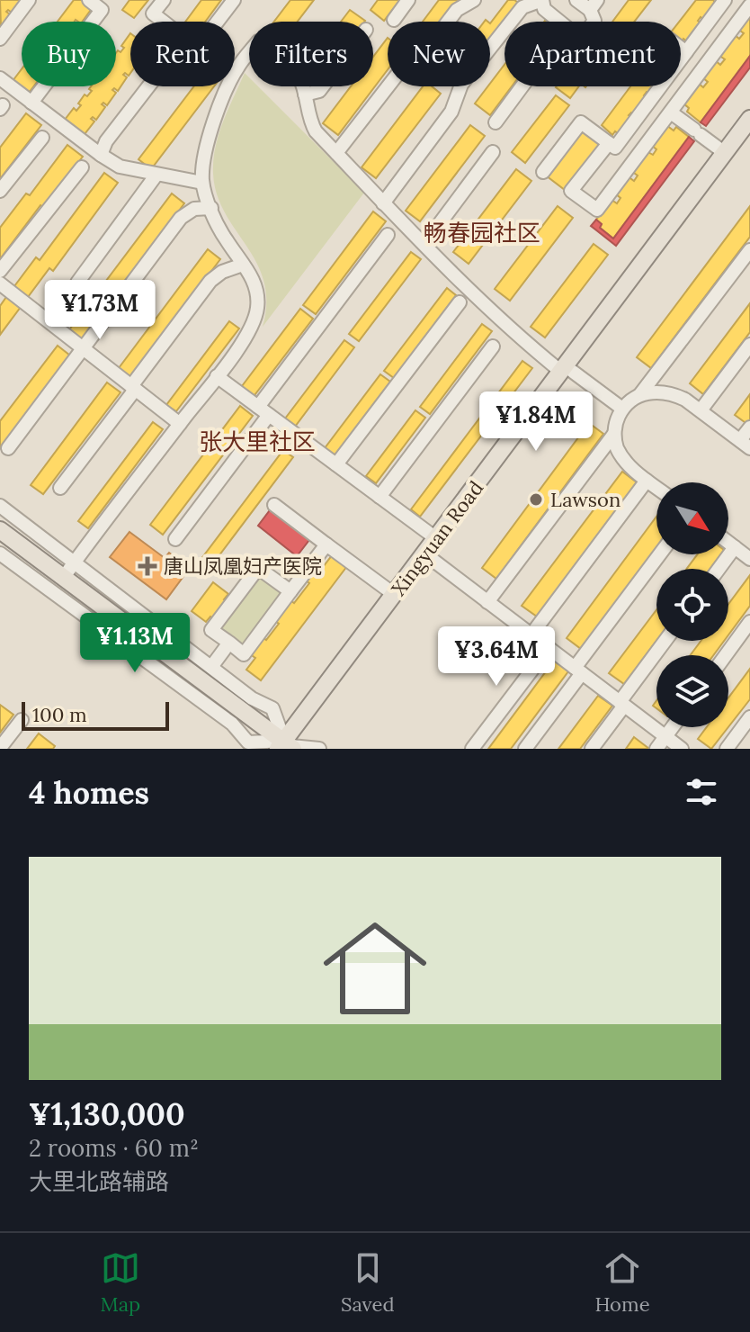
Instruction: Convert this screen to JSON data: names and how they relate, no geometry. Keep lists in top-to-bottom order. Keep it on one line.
{"streets":{"main road":["Xingyuan Road"]},"districts":["畅春园社区","张大里社区"],"places":{"other":["Lawson"],"health":["唐山凤凰妇产医院"]},"scale_bar":"100 m","north":"bottom right","page":{"chip":["Buy","Rent","Filters","New","Apartment"],"price":["¥1.73M","¥1.84M","¥1.13M","¥3.64M"],"scale":"100 m","heading":"4 homes","list":[{"name":"¥1,130,000","note":"2 rooms · 60 m² · 大里北路辅路"}],"tabs":["Map","Saved","Home"]}}
